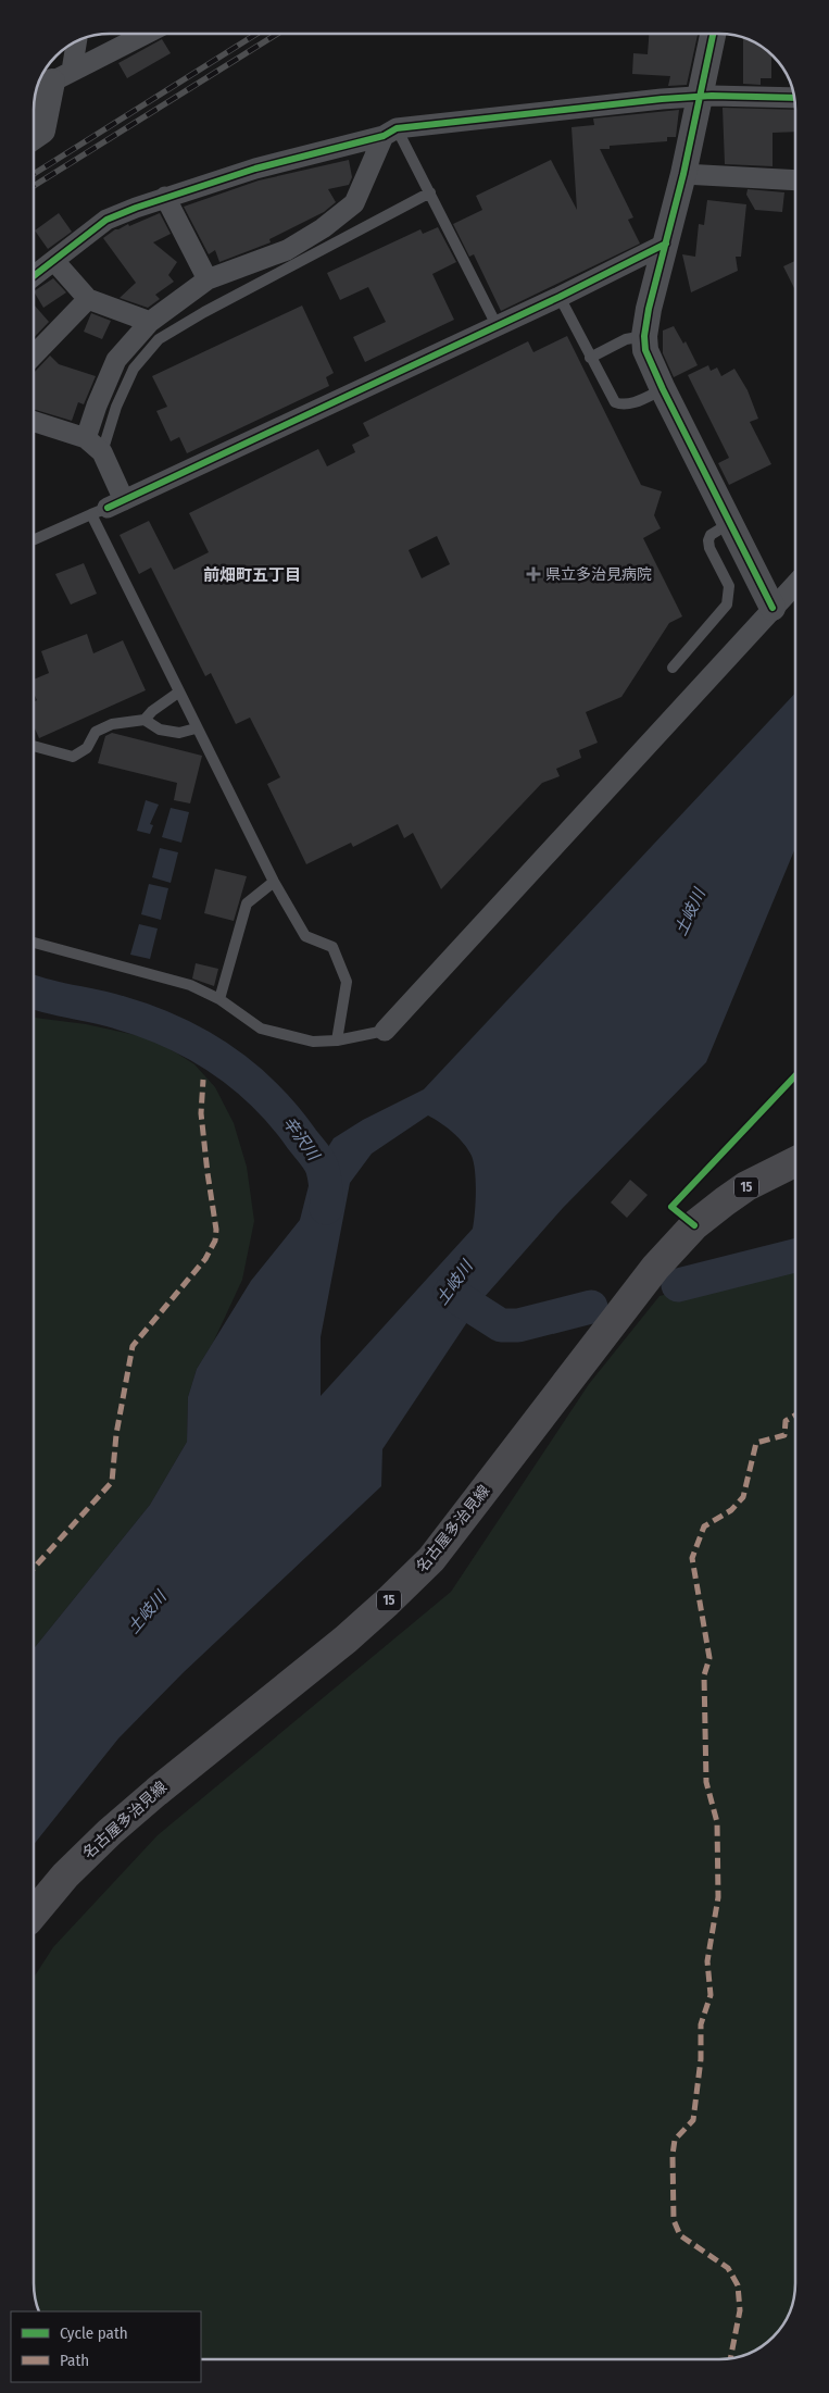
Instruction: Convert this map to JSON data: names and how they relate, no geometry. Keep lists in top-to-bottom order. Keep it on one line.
{"streets":{"main road":["15","名古屋多治見線"]},"districts":["前畑町五丁目"],"water":["土岐川","辛沢川"],"places":{"health":["県立多治見病院"]},"legend":["Cycle path","Path"]}
